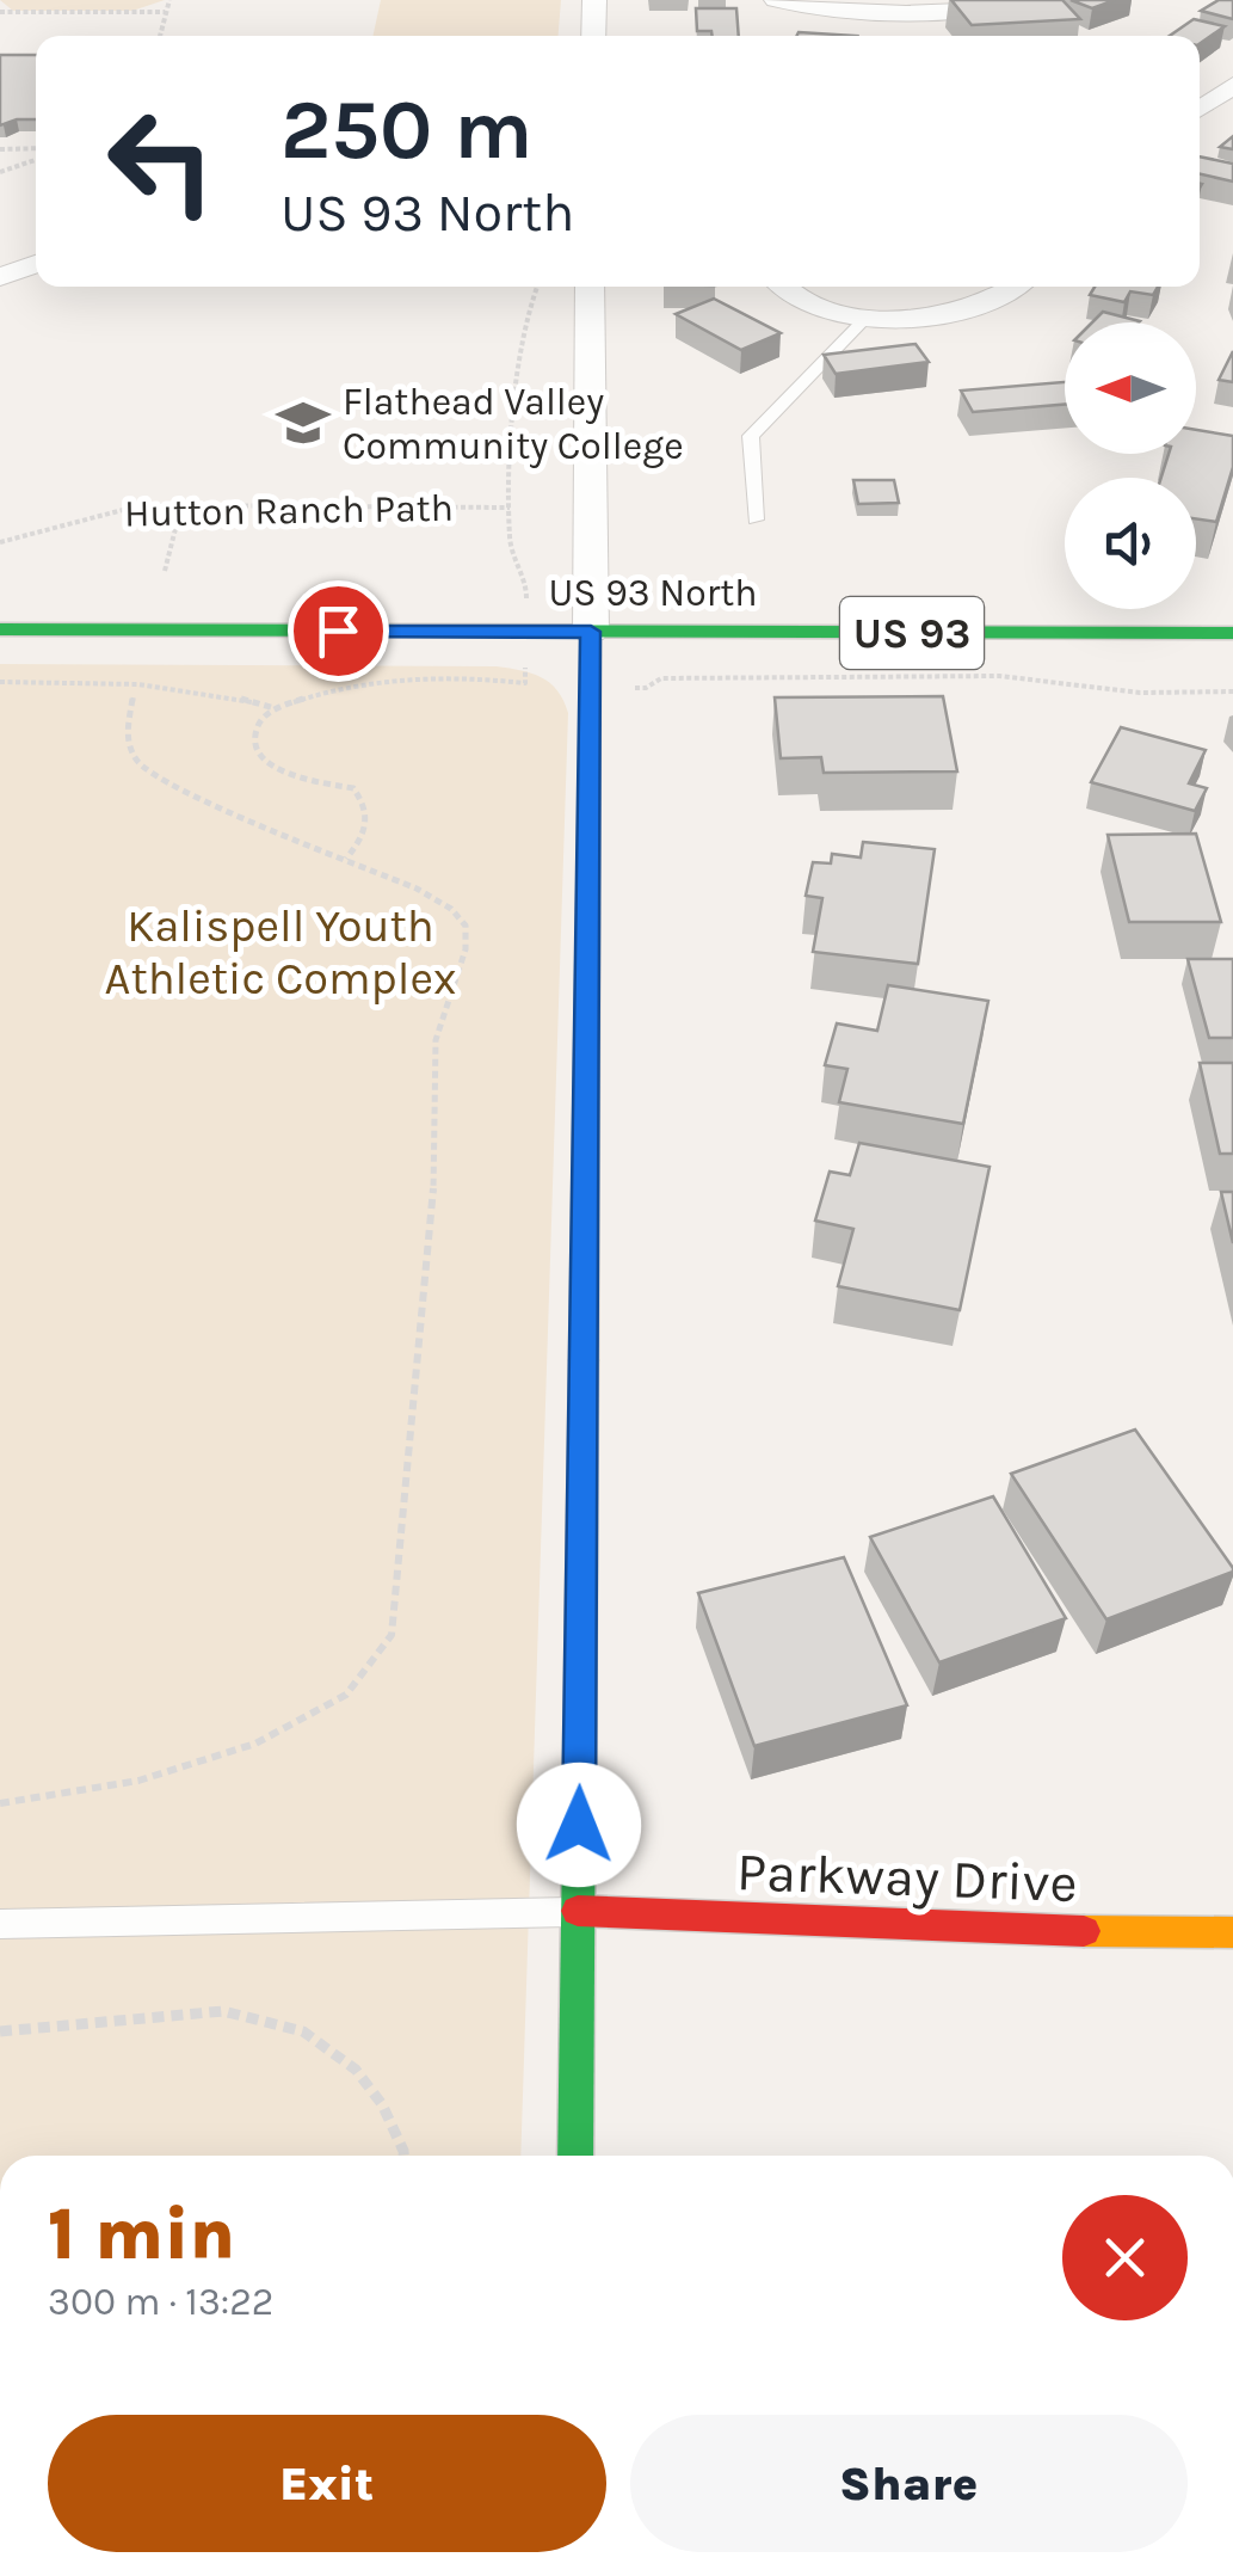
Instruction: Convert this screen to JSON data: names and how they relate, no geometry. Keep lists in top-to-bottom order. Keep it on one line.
{"streets":{"street":["US 93 North","US 93","Parkway Drive"],"path":["Hutton Ranch Path"]},"parks":["Kalispell Youth Athletic Complex"],"places":{"school or university":["Flathead Valley Community College"]},"north":"left","page":{"turn":["250 m","US 93 North"],"heading":["1 min","300 m · 13:22"],"buttons":["Exit","Share"]}}
